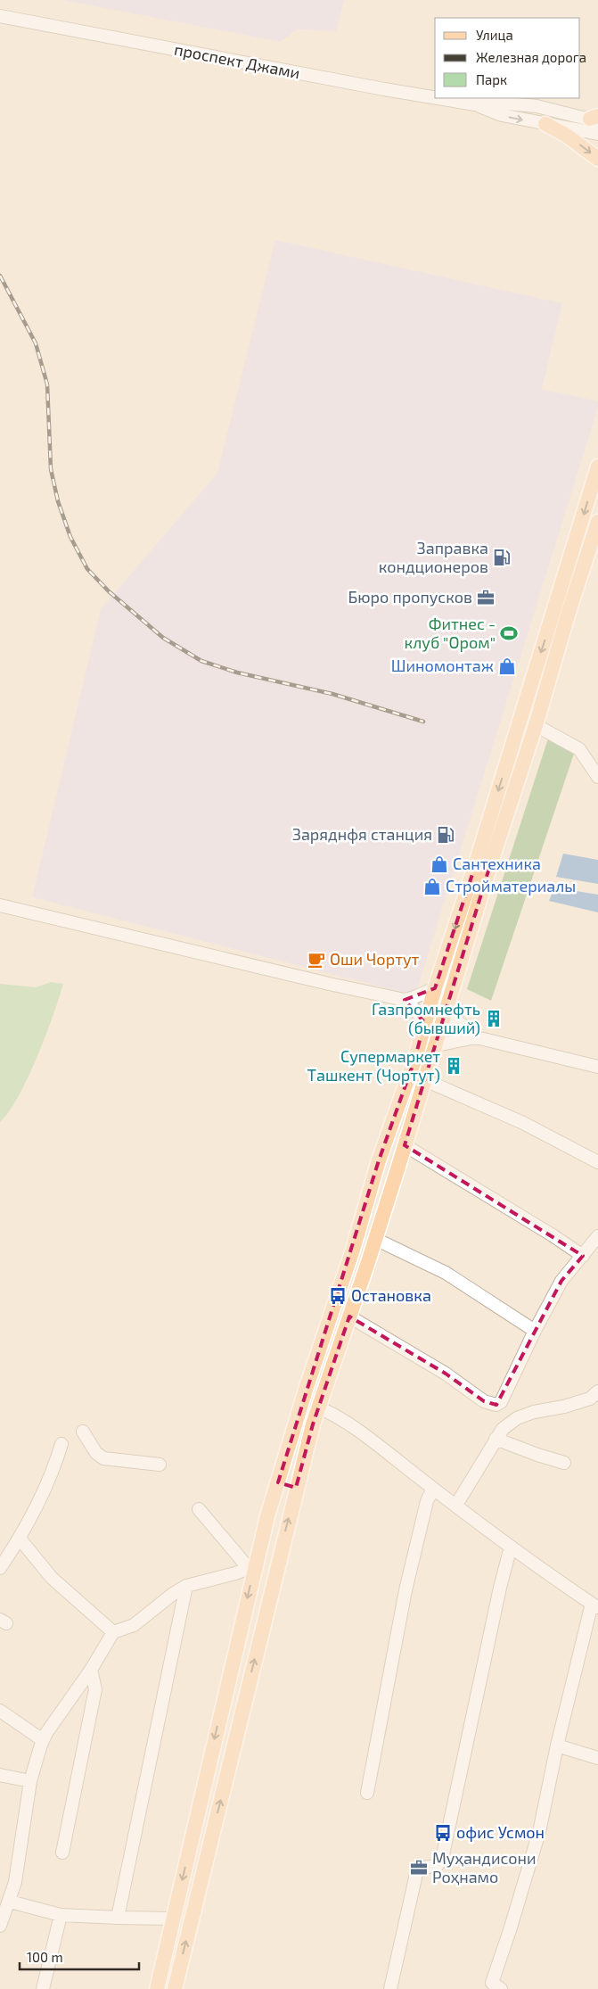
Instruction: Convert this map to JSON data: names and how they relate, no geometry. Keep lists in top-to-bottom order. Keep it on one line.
{"streets":{"street":["проспект Джами"]},"places":{"fuel station":["Заправка кондционеров","Заряднфя станция"],"office":["Бюро пропусков","Муҳандисони Роҳнамо"],"sports":["Фитнес - клуб \"Ором\""],"shop":["Шиномонтаж","Сантехника","Стройматериалы"],"cafe":["Оши Чортут"],"building":["Газпромнефть (бывший)","Супермаркет Ташкент (Чортут)"],"bus stop":["Остановка","офис Усмон"]},"legend":["Улица","Железная дорога","Парк"],"scale_bar":"100 m"}
